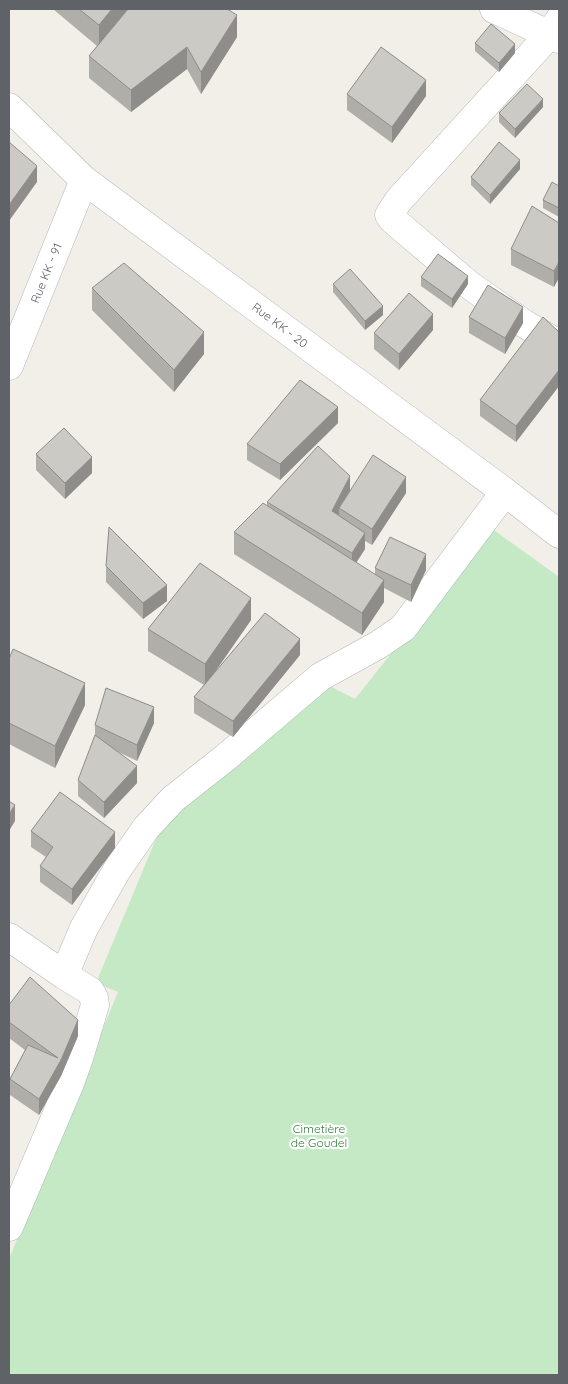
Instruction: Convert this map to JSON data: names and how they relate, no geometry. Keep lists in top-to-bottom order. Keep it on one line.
{"streets":{"street":["Rue KK - 91","Rue KK - 20"]},"crossings":[["Rue KK - 91","Rue KK - 20"]],"parks":["Cimetière de Goudel"]}
